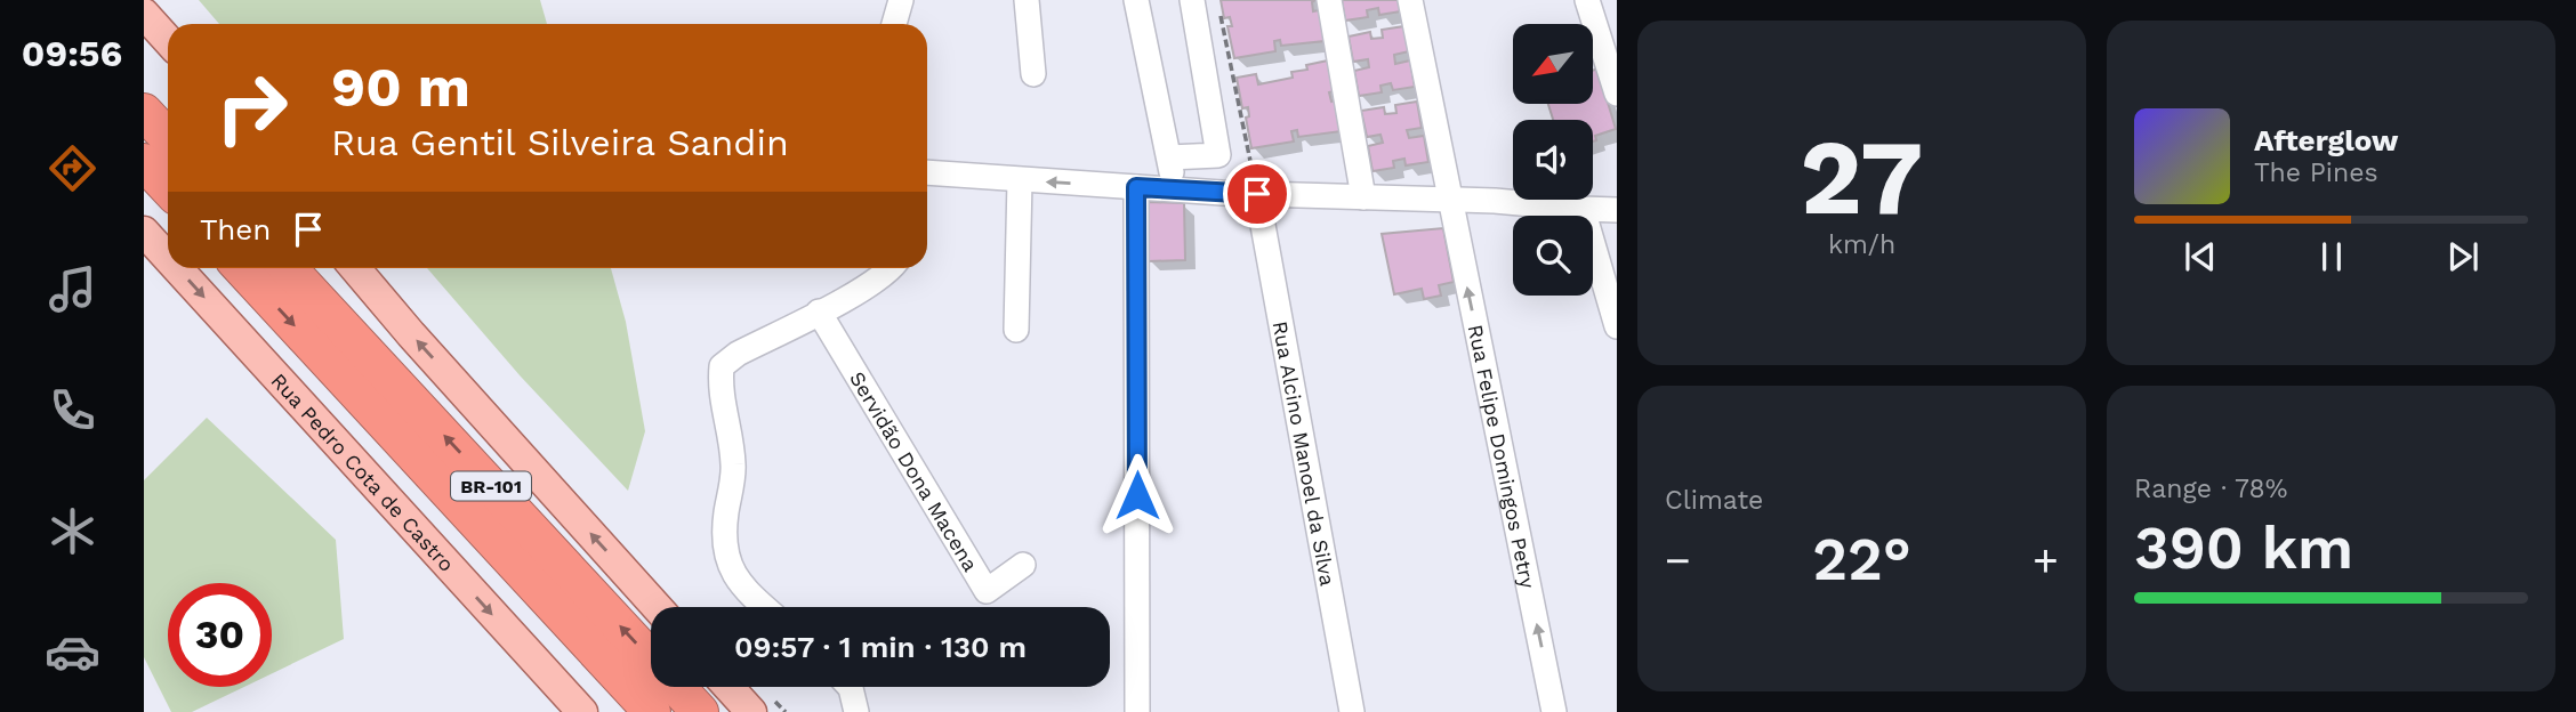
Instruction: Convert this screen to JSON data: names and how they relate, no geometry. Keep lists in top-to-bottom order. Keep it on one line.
{"streets":{"highway":["BR-101"],"main road":["Rua Pedro Cota de Castro"],"street":["Rua Alcino Manoel da Silva","Rua Felipe Domingos Petry","Servidão Dona Macena"]},"one_way":["Rua Felipe Domingos Petry"],"north":"bottom left","page":{"tabs":"09:56","tile":[["27","km/h"],"Climate",["Range · 78%","390 km"]],"turn":["90 m","Rua Gentil Silveira Sandin"],"song":["Afterglow","The Pines"],"then":"Then","heat":["−","22°","+"],"limit":"30","trip":"09:57 · 1 min · 130 m"}}
